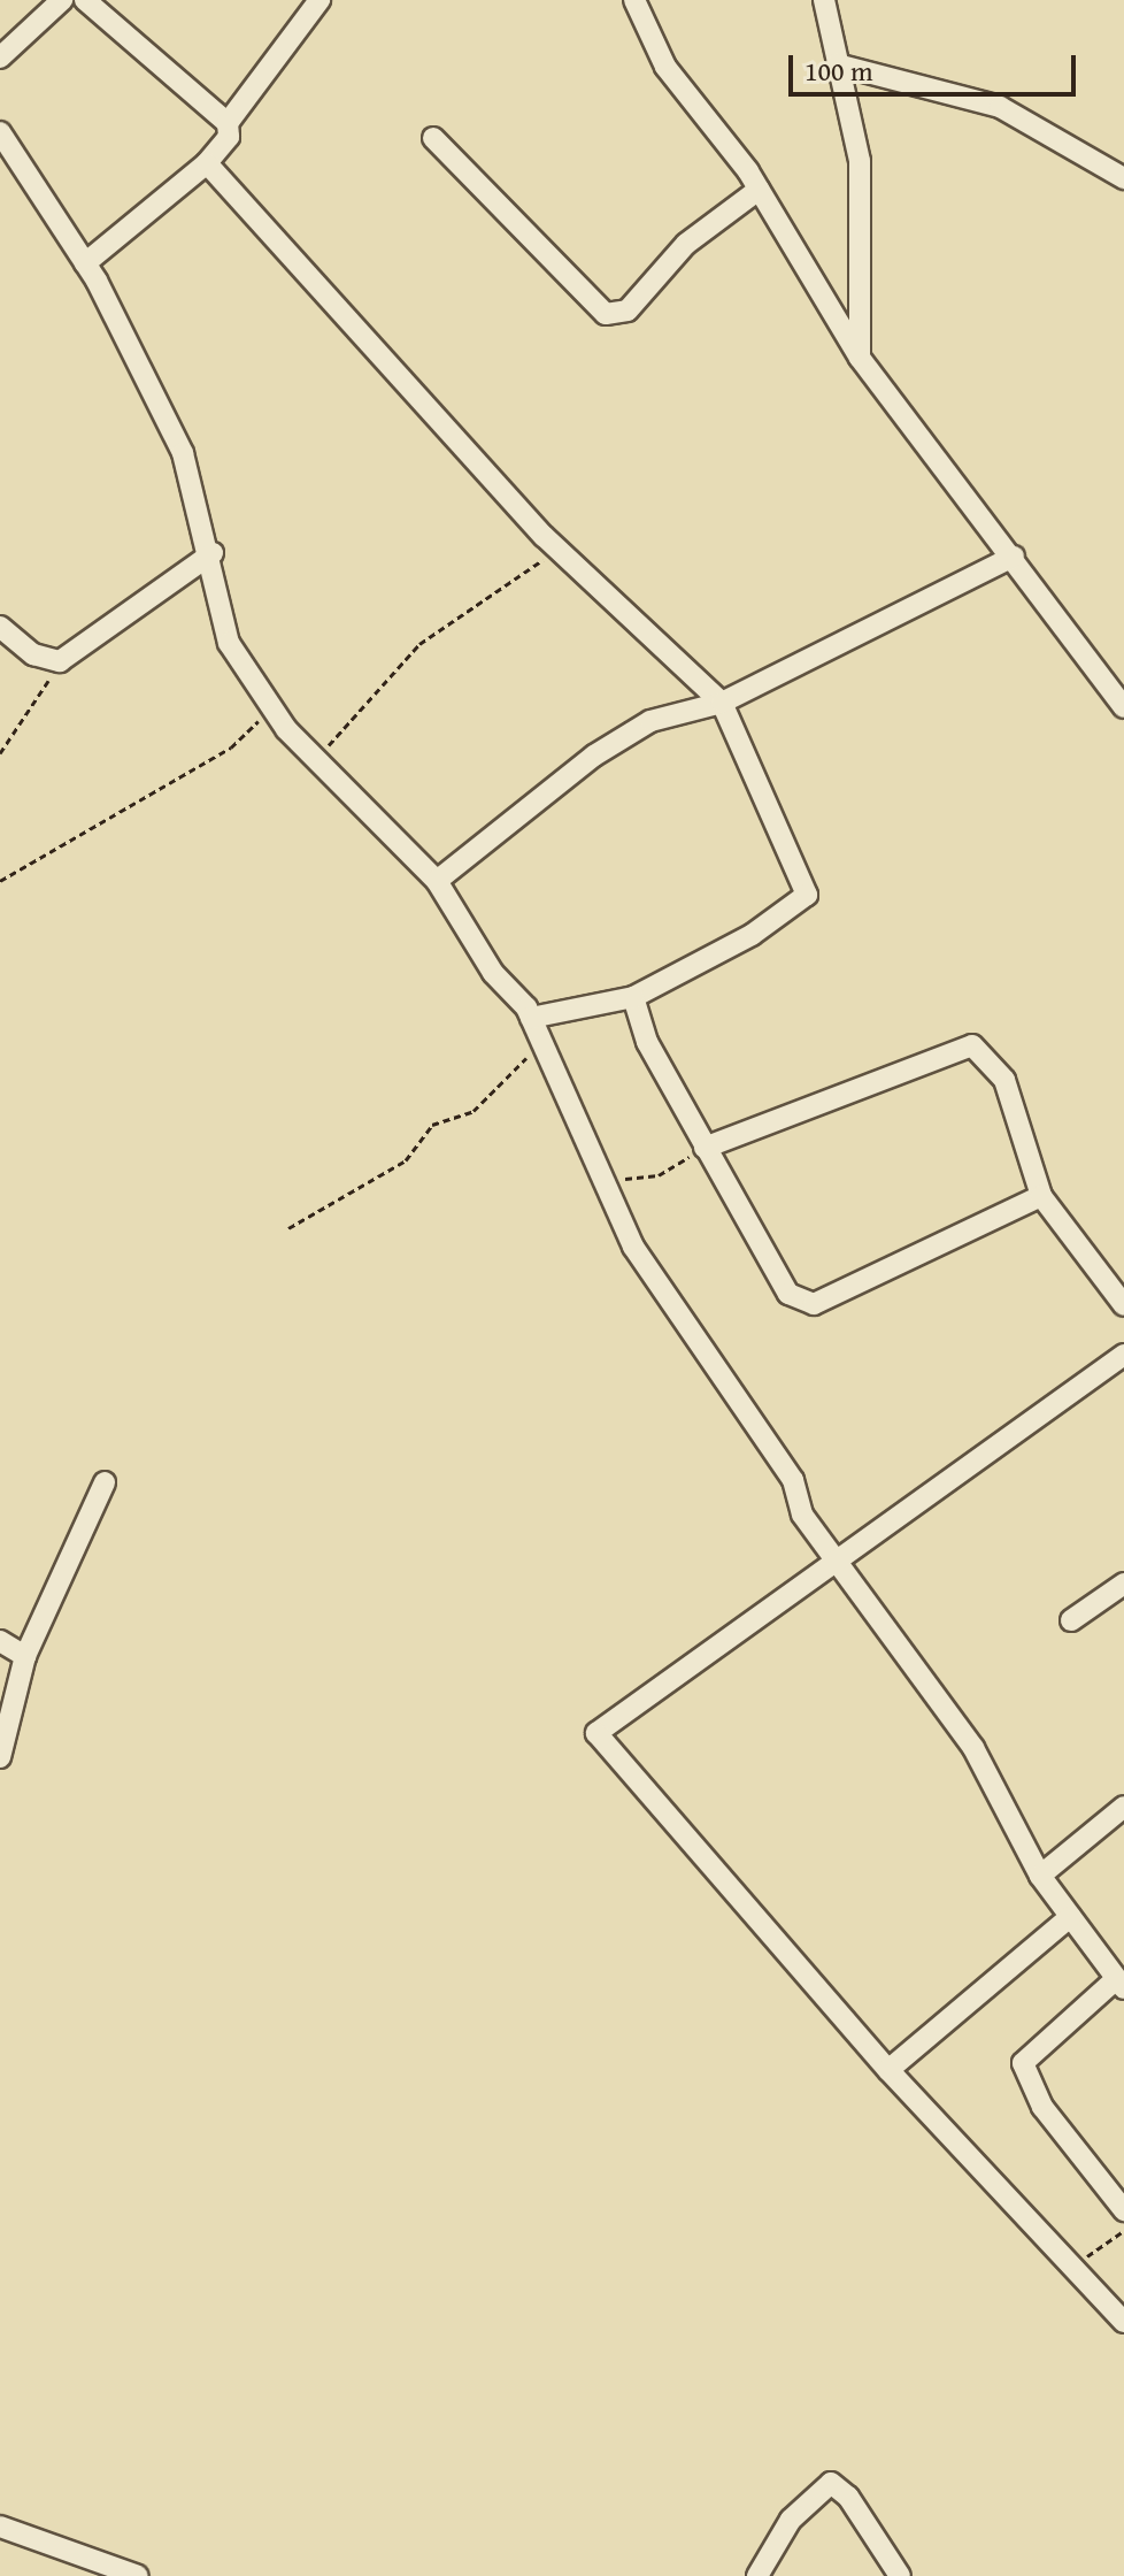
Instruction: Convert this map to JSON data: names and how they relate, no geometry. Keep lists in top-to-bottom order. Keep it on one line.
{"scale_bar":"100 m"}
